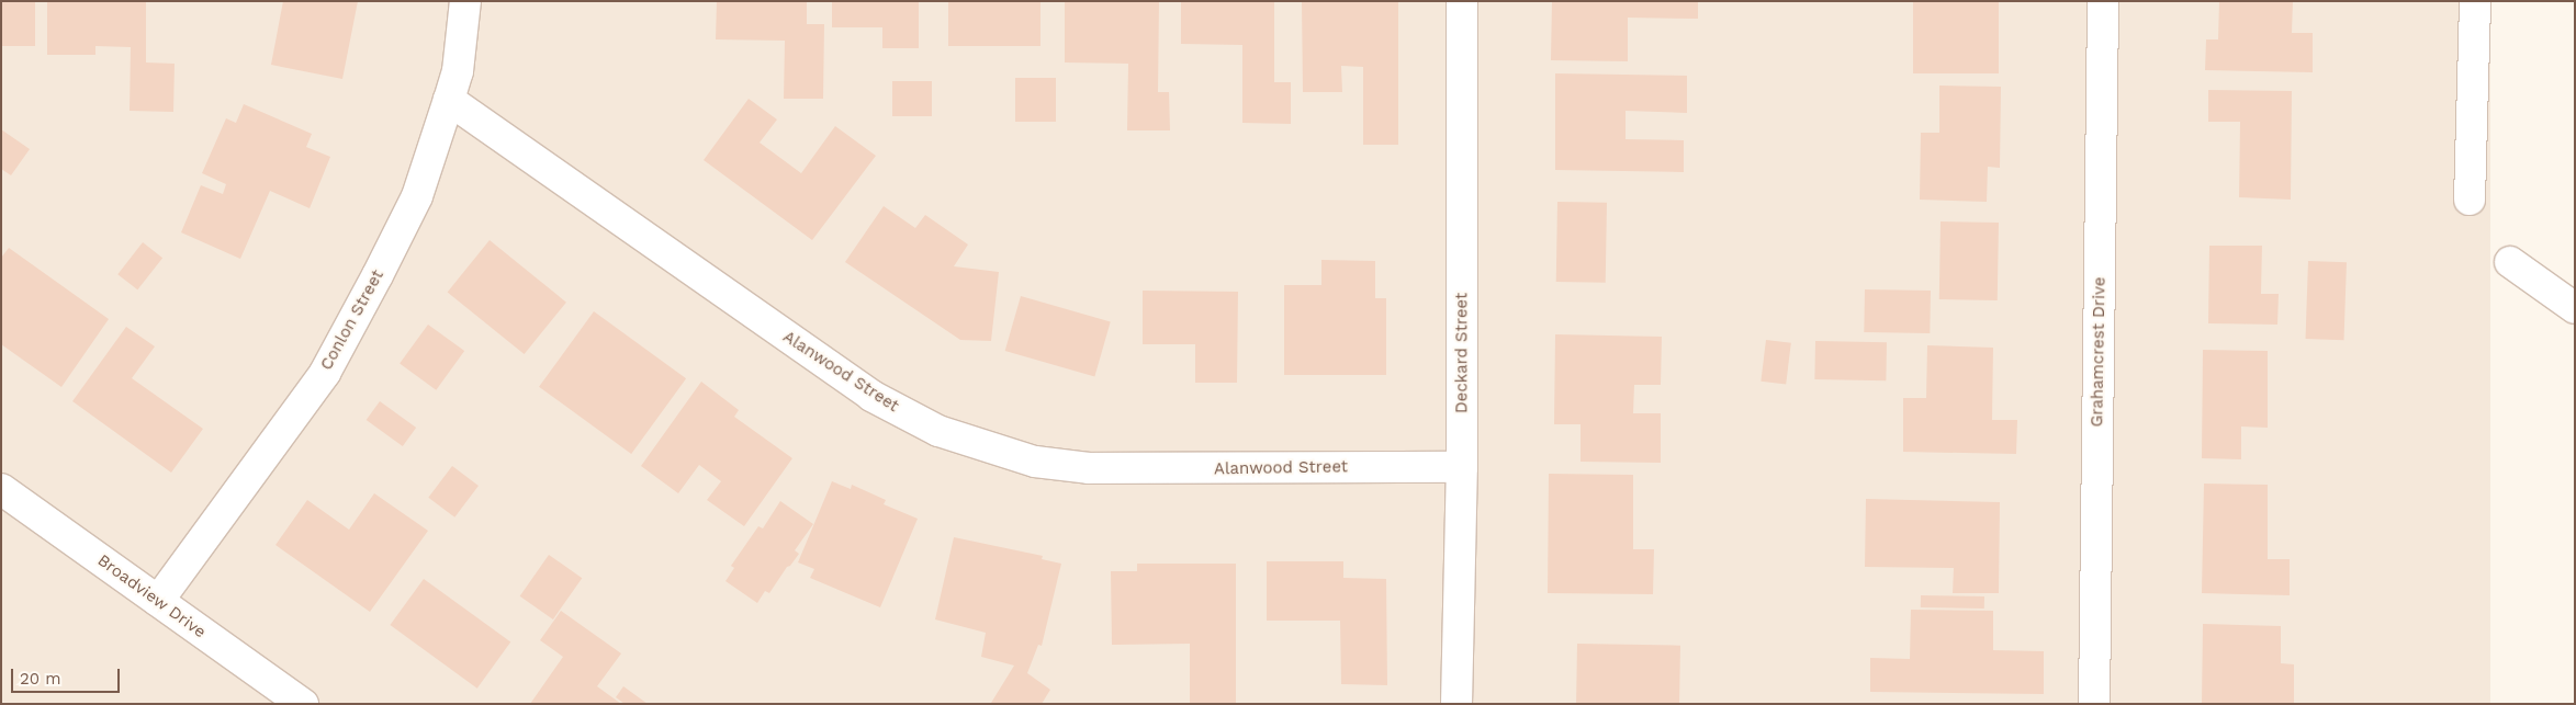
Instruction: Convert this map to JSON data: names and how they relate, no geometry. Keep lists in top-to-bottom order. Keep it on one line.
{"streets":{"street":["Conlon Street","Grahamcrest Drive","Deckard Street","Alanwood Street","Broadview Drive"]},"crossings":[["Conlon Street","Alanwood Street"],["Conlon Street","Broadview Drive"],["Deckard Street","Alanwood Street"]],"scale_bar":"20 m"}
